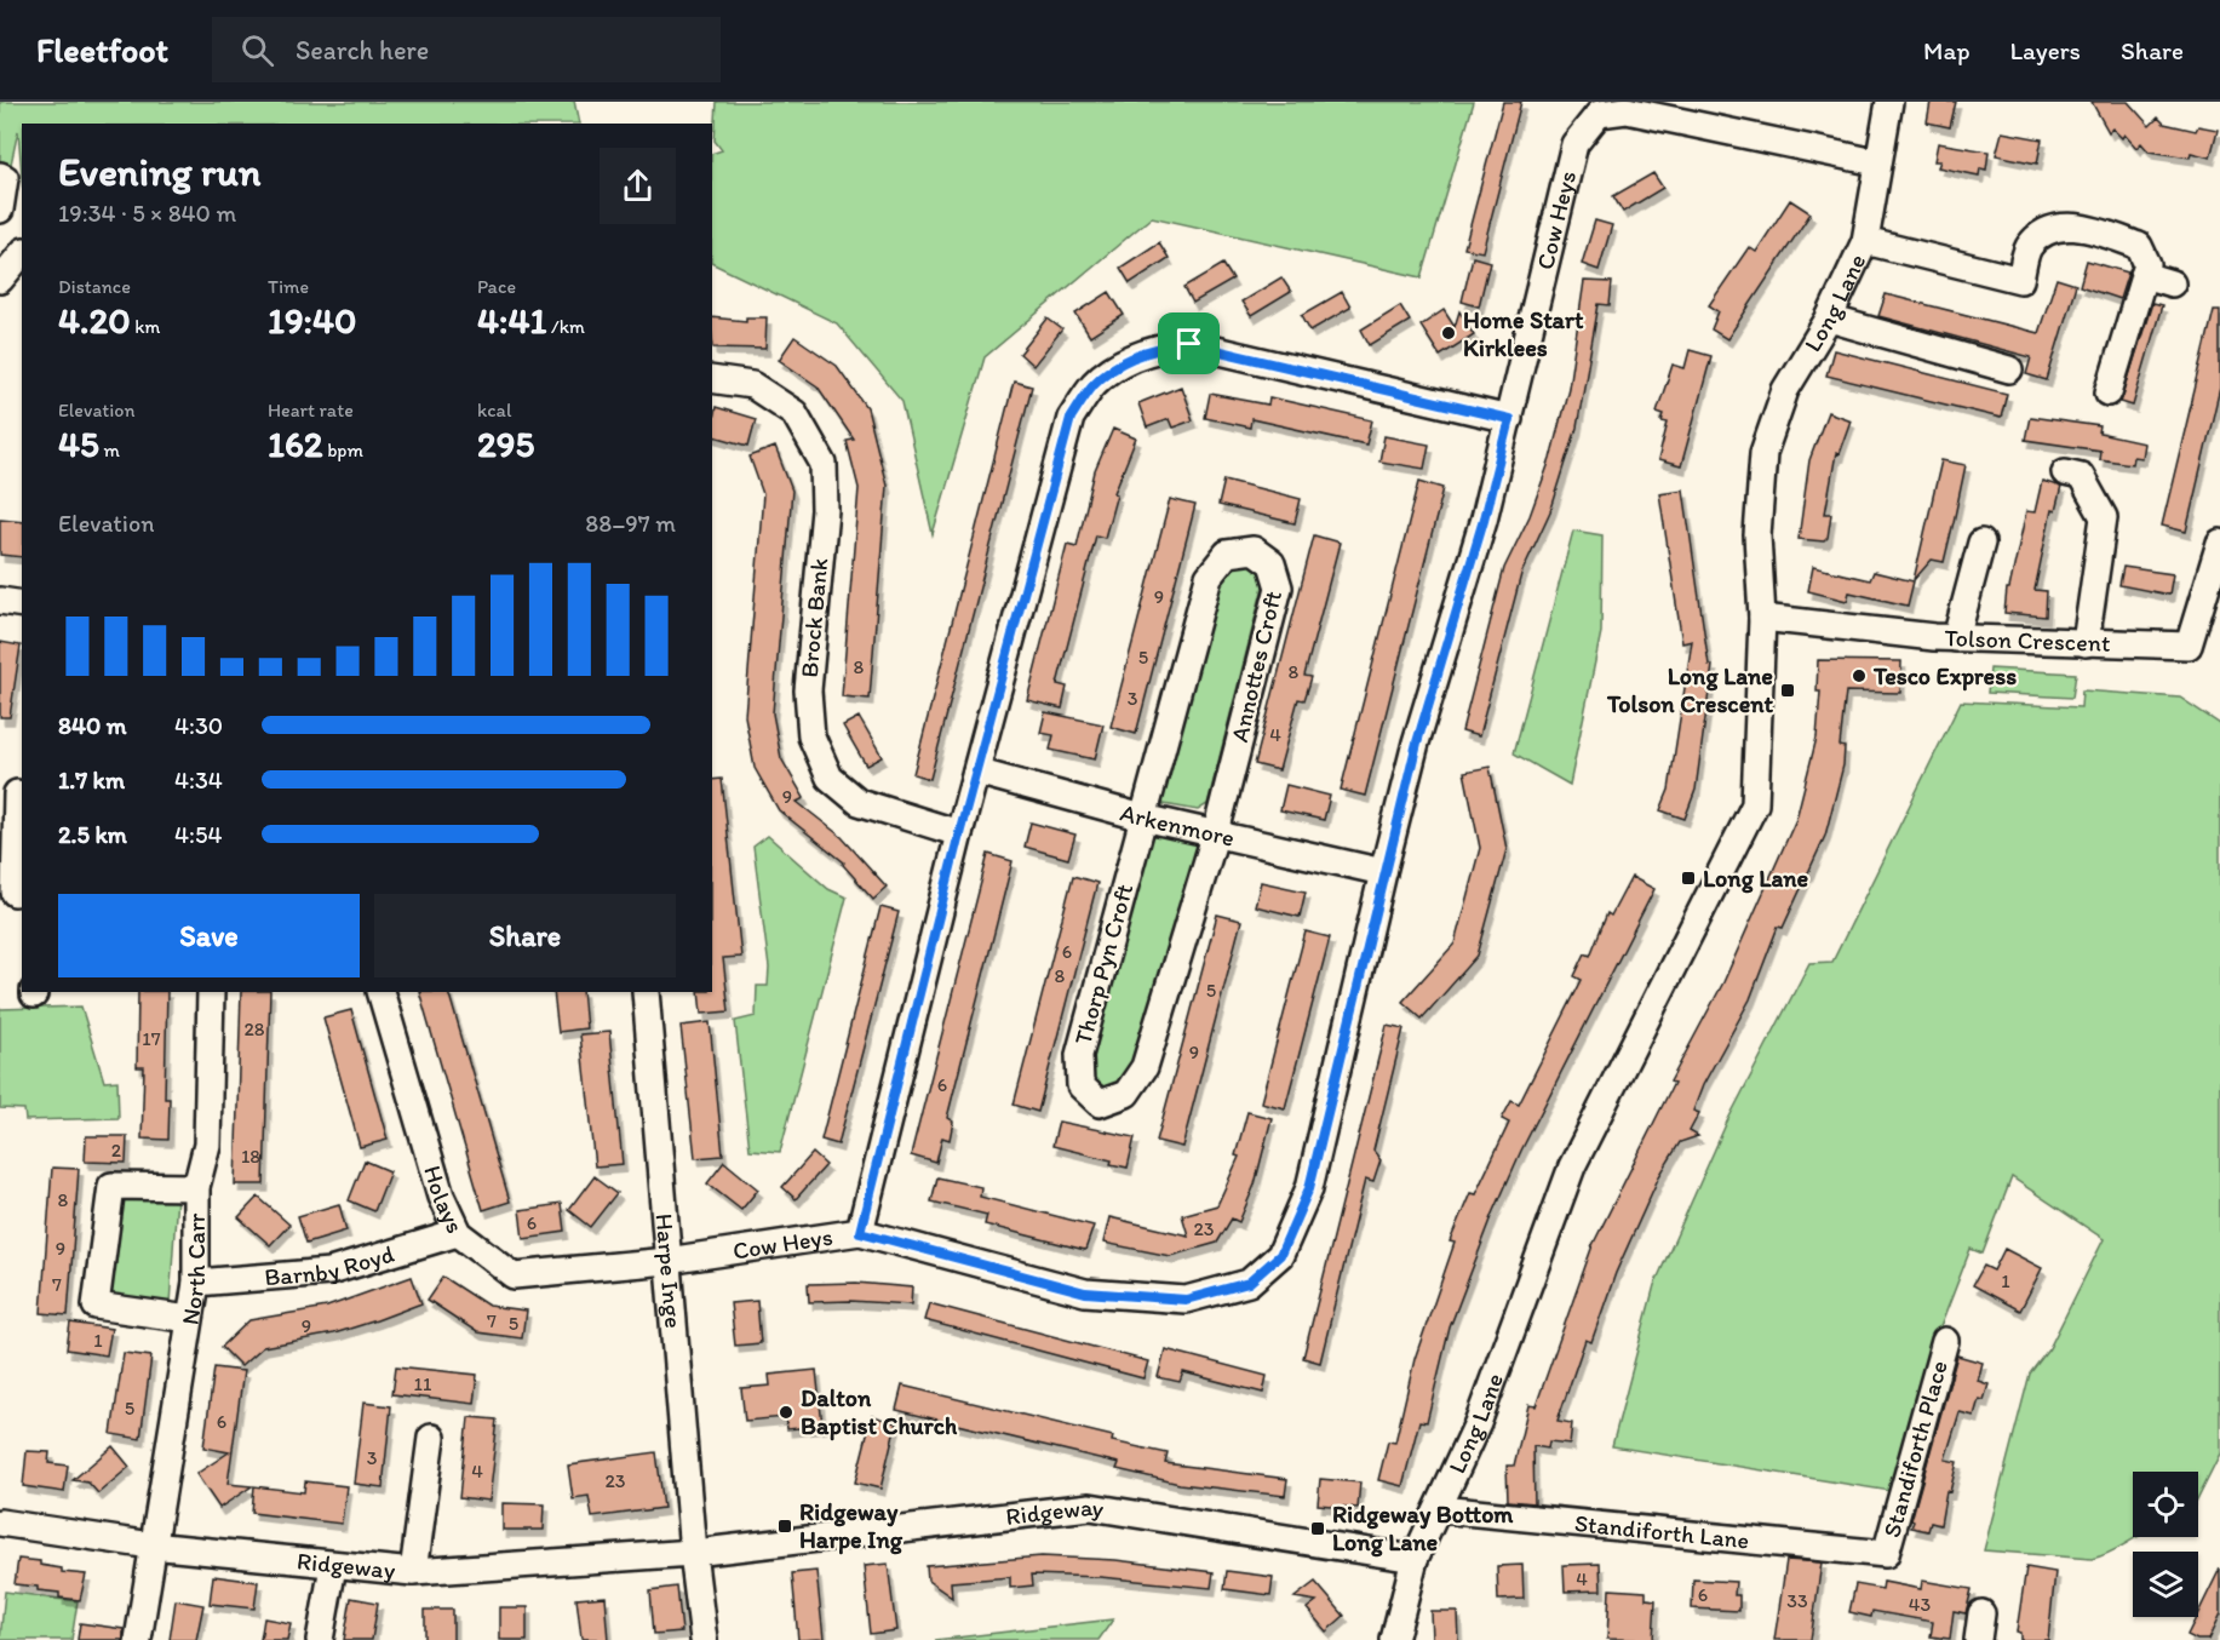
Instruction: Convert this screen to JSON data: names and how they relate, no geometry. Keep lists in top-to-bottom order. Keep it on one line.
{"streets":{"street":["Cow Heys","Long Lane","Brock Bank","Tolson Crescent","Annottes Croft","Arkenmore","Thorp Pyn Croft","Holays","Barnby Royd","North Carr","Harpe Inge","Standiforth Place","Ridgeway","Standiforth Lane"]},"crossings":[["Cow Heys","Long Lane"],["Cow Heys","Arkenmore"],["Cow Heys","Holays"],["Cow Heys","Harpe Inge"],["Long Lane","Tolson Crescent"],["Long Lane","Ridgeway"],["Long Lane","Standiforth Lane"],["Annottes Croft","Arkenmore"],["Annottes Croft","Thorp Pyn Croft"],["Arkenmore","Thorp Pyn Croft"],["Holays","Barnby Royd"],["Holays","Harpe Inge"],["Barnby Royd","North Carr"],["North Carr","Ridgeway"],["Harpe Inge","Ridgeway"],["Standiforth Place","Standiforth Lane"]],"places":{"other":["Home Start Kirklees","Tesco Express","Dalton Baptist Church"],"transit":["Long Lane Tolson Crescent","Long Lane","Ridgeway Harpe Ing","Ridgeway Bottom Long Lane"]},"house_numbers":["9","5","8","8","3","4","9","6","8","5","28","17","9","6","2","18","8","6","23","9","1","7","7","5","9","1","11","5","6","3","4","23","4","6","33","43"],"page":{"header":"Fleetfoot","search":"Search here","nav":["Map","Layers","Share"],"heading":["Evening run","19:34 · 5 × 840 m"],"stats":[["Distance","4.20 km"],["Time","19:40"],["Pace","4:41 /km"],["Elevation","45 m"],["Heart rate","162 bpm"],["kcal","295"]],"chart":["Elevation","88–97 m"],"list":[{"name":"840 m","note":"4:30"},{"name":"1.7 km","note":"4:34"},{"name":"2.5 km","note":"4:54"}],"buttons":["Save","Share"]}}
